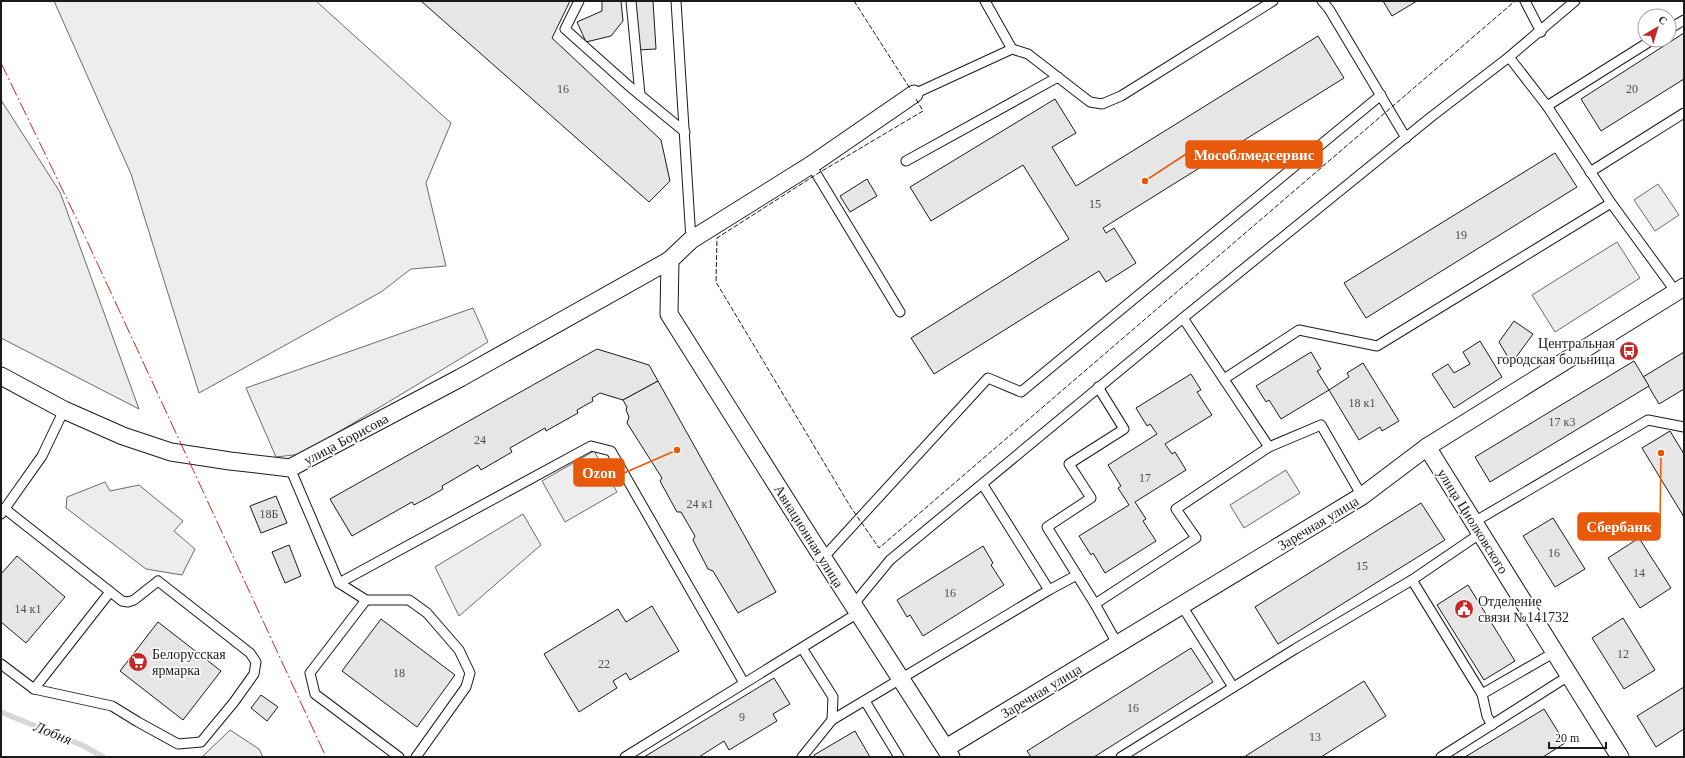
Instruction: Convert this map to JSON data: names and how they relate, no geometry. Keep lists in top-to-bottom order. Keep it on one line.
{"streets":{"street":["улица Борисова","улица Циолковского","Заречная улица","Авиационная улица"]},"crossings":[["улица Борисова","Авиационная улица"],["улица Циолковского","Заречная улица"],["Заречная улица","Авиационная улица"]],"water":["Лобня"],"places":{"other":["Мособлмедсервис","Ozon","Сбербанк"],"bus stop":["Центральная городская больница"],"public building":["Отделение связи №141732"],"supermarket":["Белорусская ярмарка"]},"house_numbers":["16","20","15","19","18 к1","17 к3","24","17","24 к1","18Б","16","15","14","16","14 к1","12","22","18","16","9","13"],"scale_bar":"20 m","north":"top right"}
